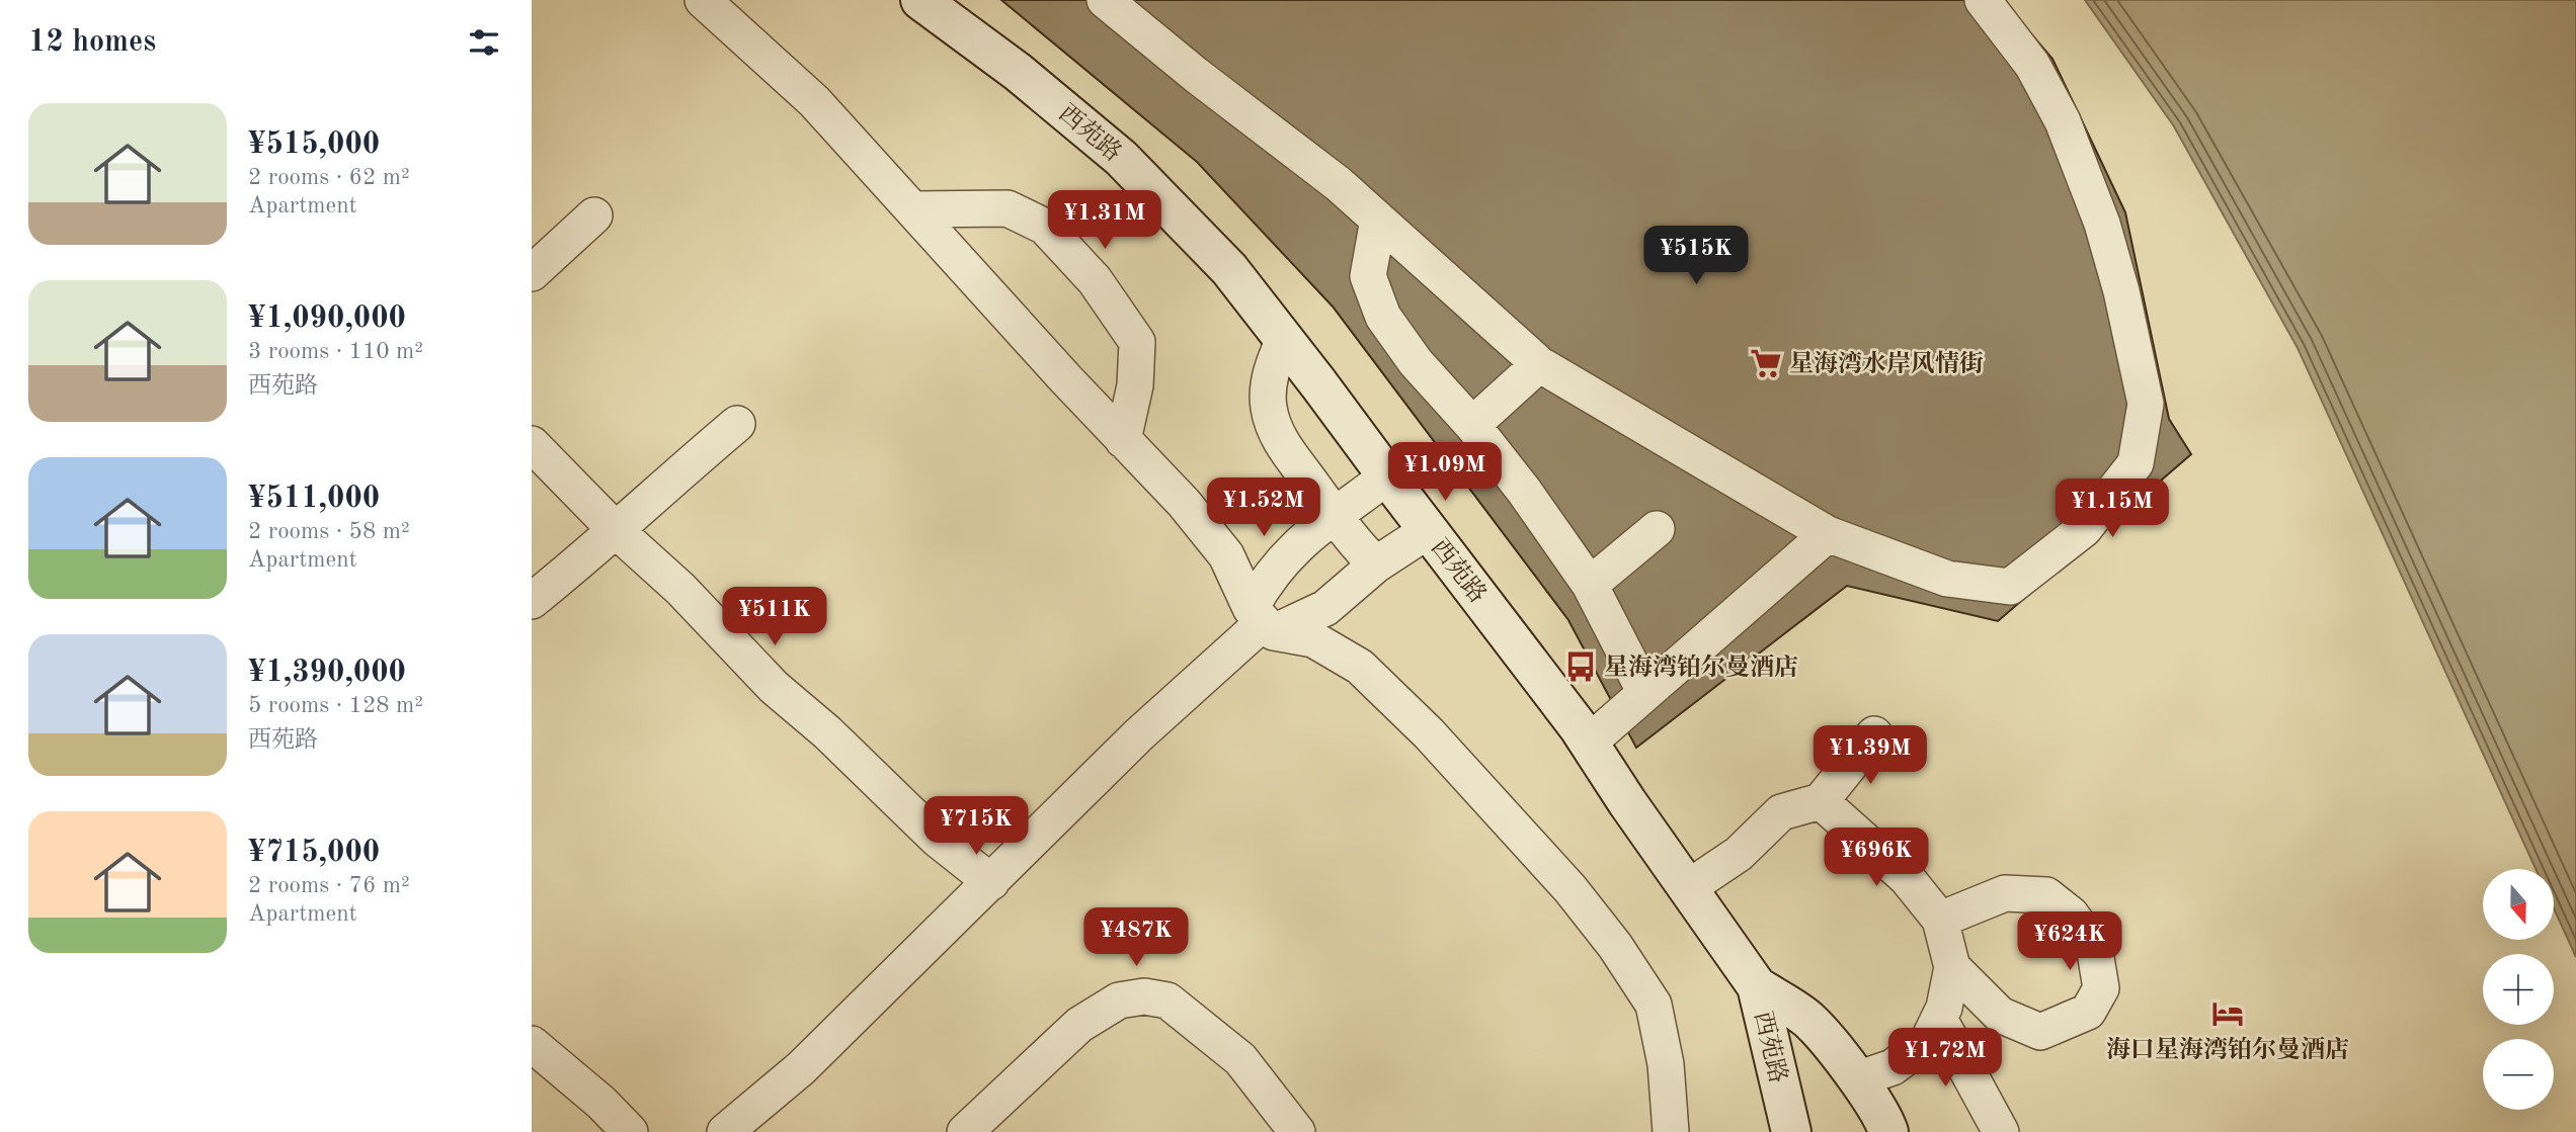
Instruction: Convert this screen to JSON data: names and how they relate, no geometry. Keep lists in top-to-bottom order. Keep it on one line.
{"streets":{"main road":["西苑路"]},"places":{"supermarket":["星海湾水岸风情街"],"bus stop":["星海湾铂尔曼酒店"],"hotel":["海口星海湾铂尔曼酒店"]},"north":"bottom","page":{"heading":"12 homes","list":[{"name":"¥515,000","note":"2 rooms · 62 m² · Apartment"},{"name":"¥1,090,000","note":"3 rooms · 110 m² · 西苑路"},{"name":"¥511,000","note":"2 rooms · 58 m² · Apartment"},{"name":"¥1,390,000","note":"5 rooms · 128 m² · 西苑路"},{"name":"¥715,000","note":"2 rooms · 76 m² · Apartment"}],"price":["¥1.31M","¥515K","¥1.09M","¥1.52M","¥1.15M","¥511K","¥1.39M","¥715K","¥696K","¥487K","¥624K","¥1.72M"],"map_buttons":["+","−"]}}
